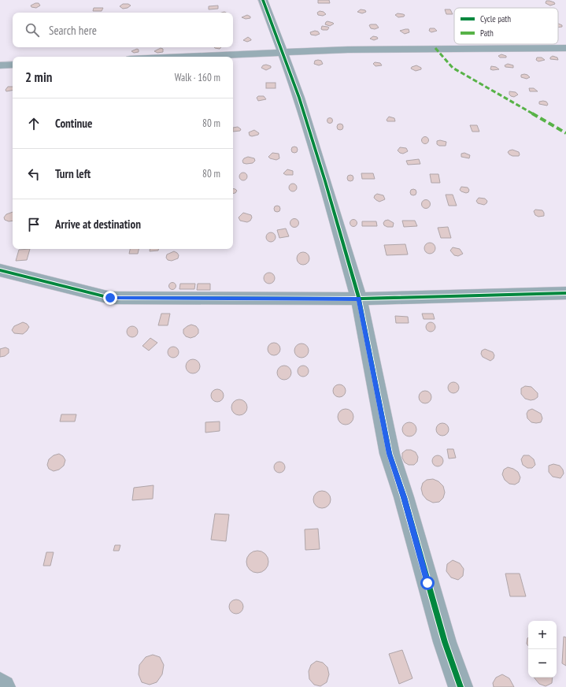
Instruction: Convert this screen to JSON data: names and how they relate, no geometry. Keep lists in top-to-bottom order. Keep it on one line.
{"legend":["Cycle path","Path"],"page":{"search":"Search here","heading":["2 min","Walk · 160 m"],"list":[["Continue","80 m"],["Turn left","80 m"],"Arrive at destination"],"map_buttons":["+","−"]}}
